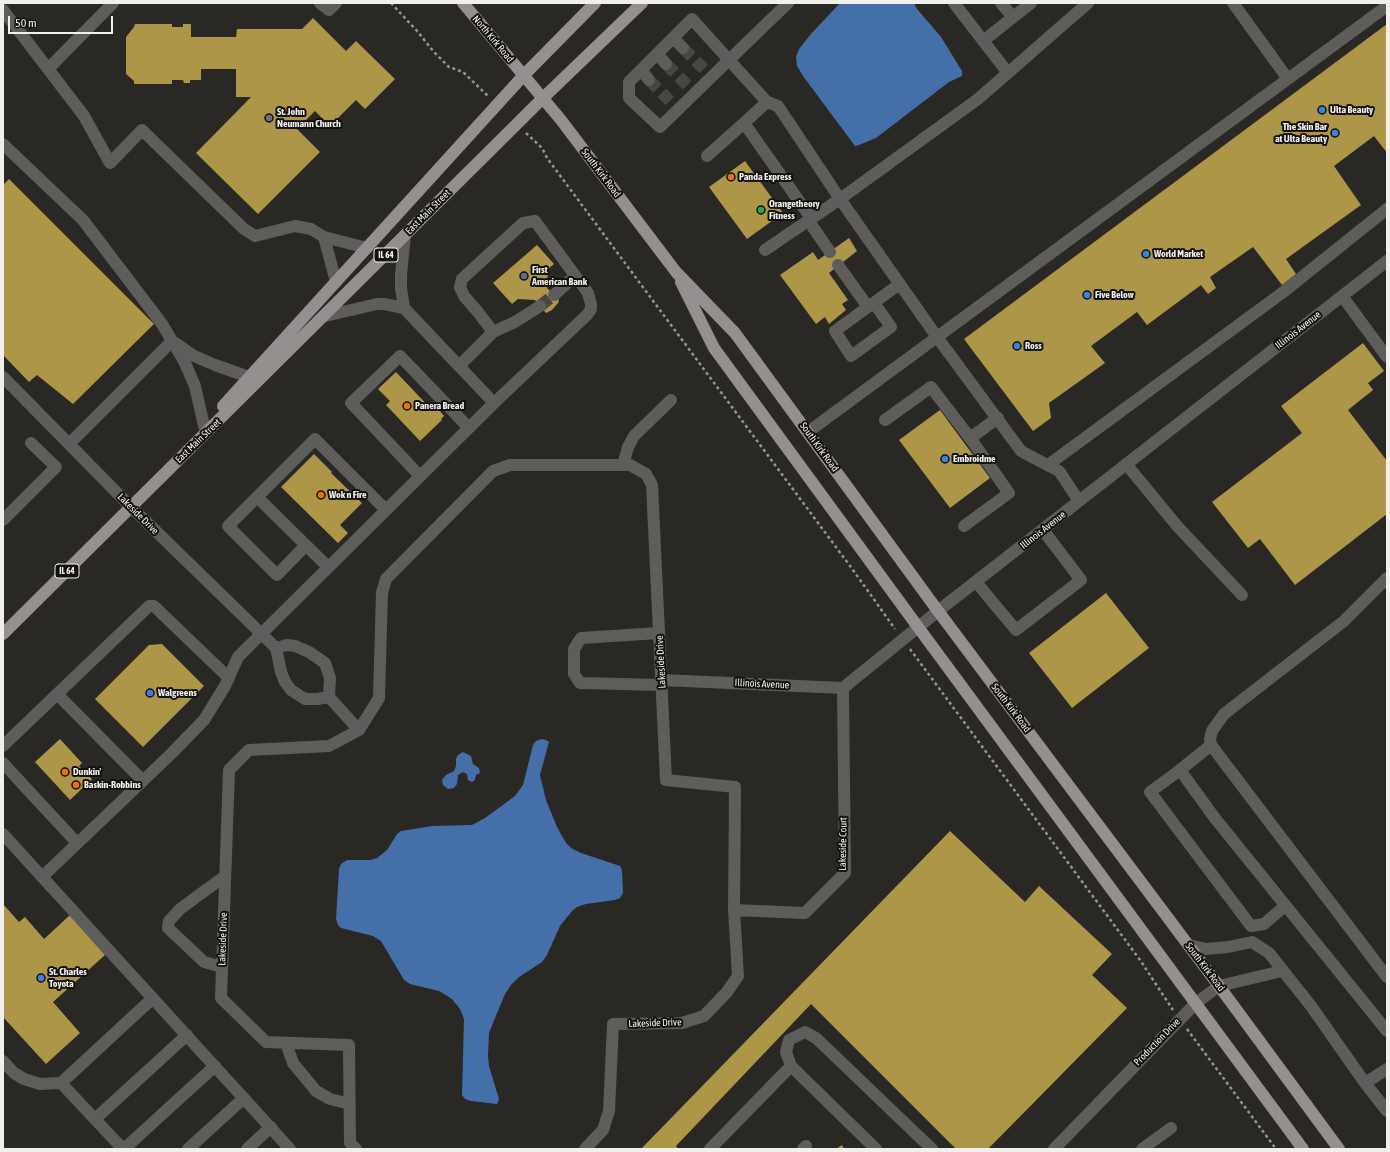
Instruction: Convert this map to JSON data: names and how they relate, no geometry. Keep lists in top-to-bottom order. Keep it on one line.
{"streets":{"main road":["North Kirk Road","South Kirk Road","East Main Street","IL 64"],"street":["Illinois Avenue","Lakeside Drive","Lakeside Court","Production Drive"]},"crossings":[["North Kirk Road","South Kirk Road"],["North Kirk Road","East Main Street"],["South Kirk Road","East Main Street"],["South Kirk Road","Illinois Avenue"],["South Kirk Road","Production Drive"],["East Main Street","Lakeside Drive"],["Illinois Avenue","Lakeside Drive"],["Illinois Avenue","Lakeside Court"],["Lakeside Drive","Lakeside Court"]],"places":["Ulta Beauty","St. John Neumann Church","The Skin Bar at Ulta Beauty","Panda Express","Orangetheory Fitness","World Market","First American Bank","Five Below","Ross","Panera Bread","Embroidme","Wok n Fire","Walgreens","Dunkin'","Baskin-Robbins","St. Charles Toyota"],"scale_bar":"50 m"}
